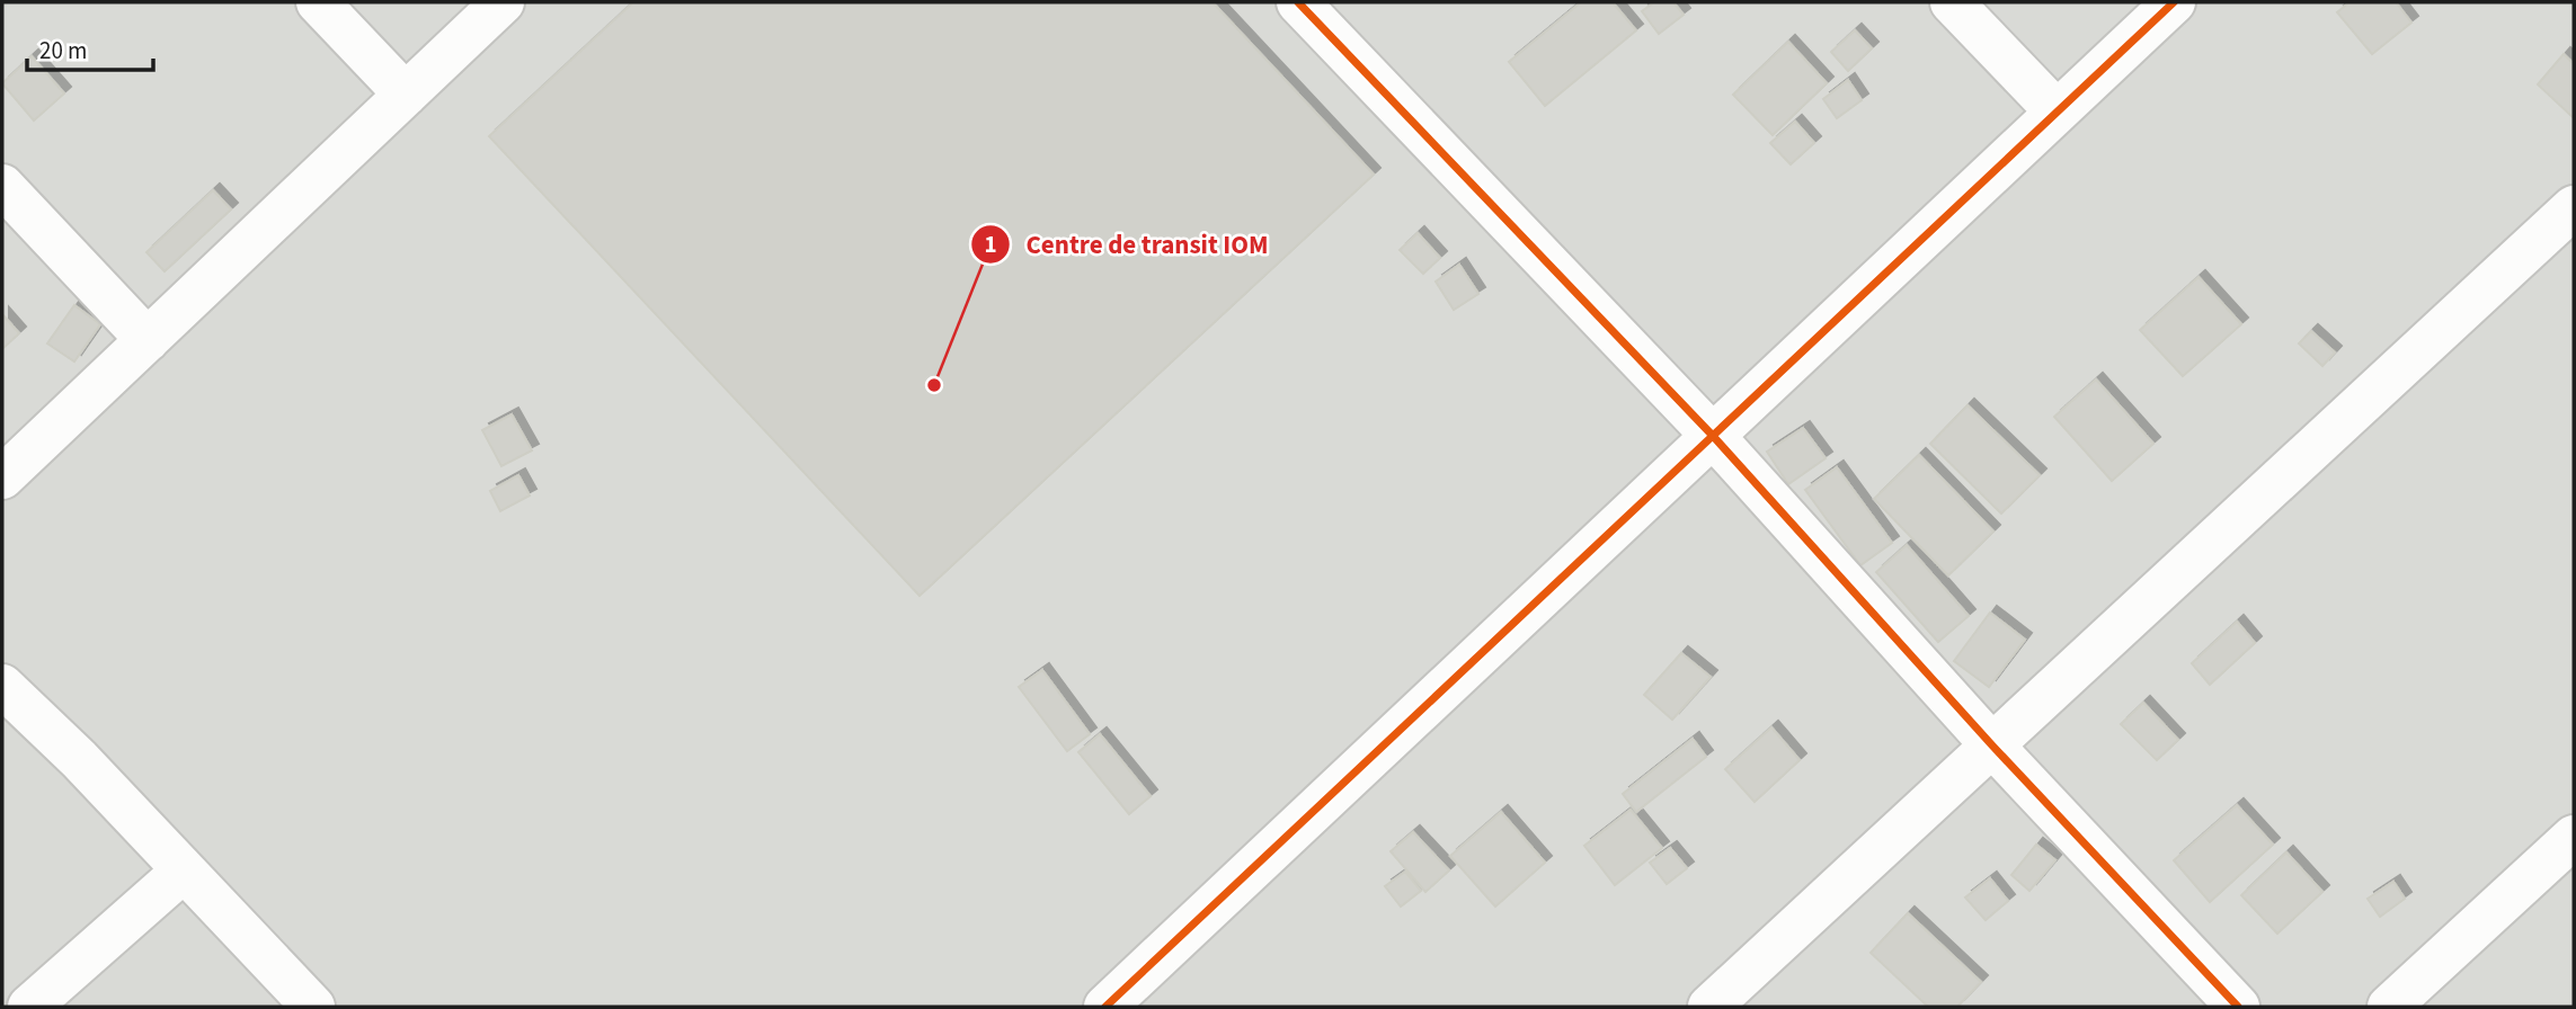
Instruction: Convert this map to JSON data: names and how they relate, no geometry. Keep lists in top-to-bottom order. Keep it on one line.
{"places":["Centre de transit IOM"],"scale_bar":"20 m"}
